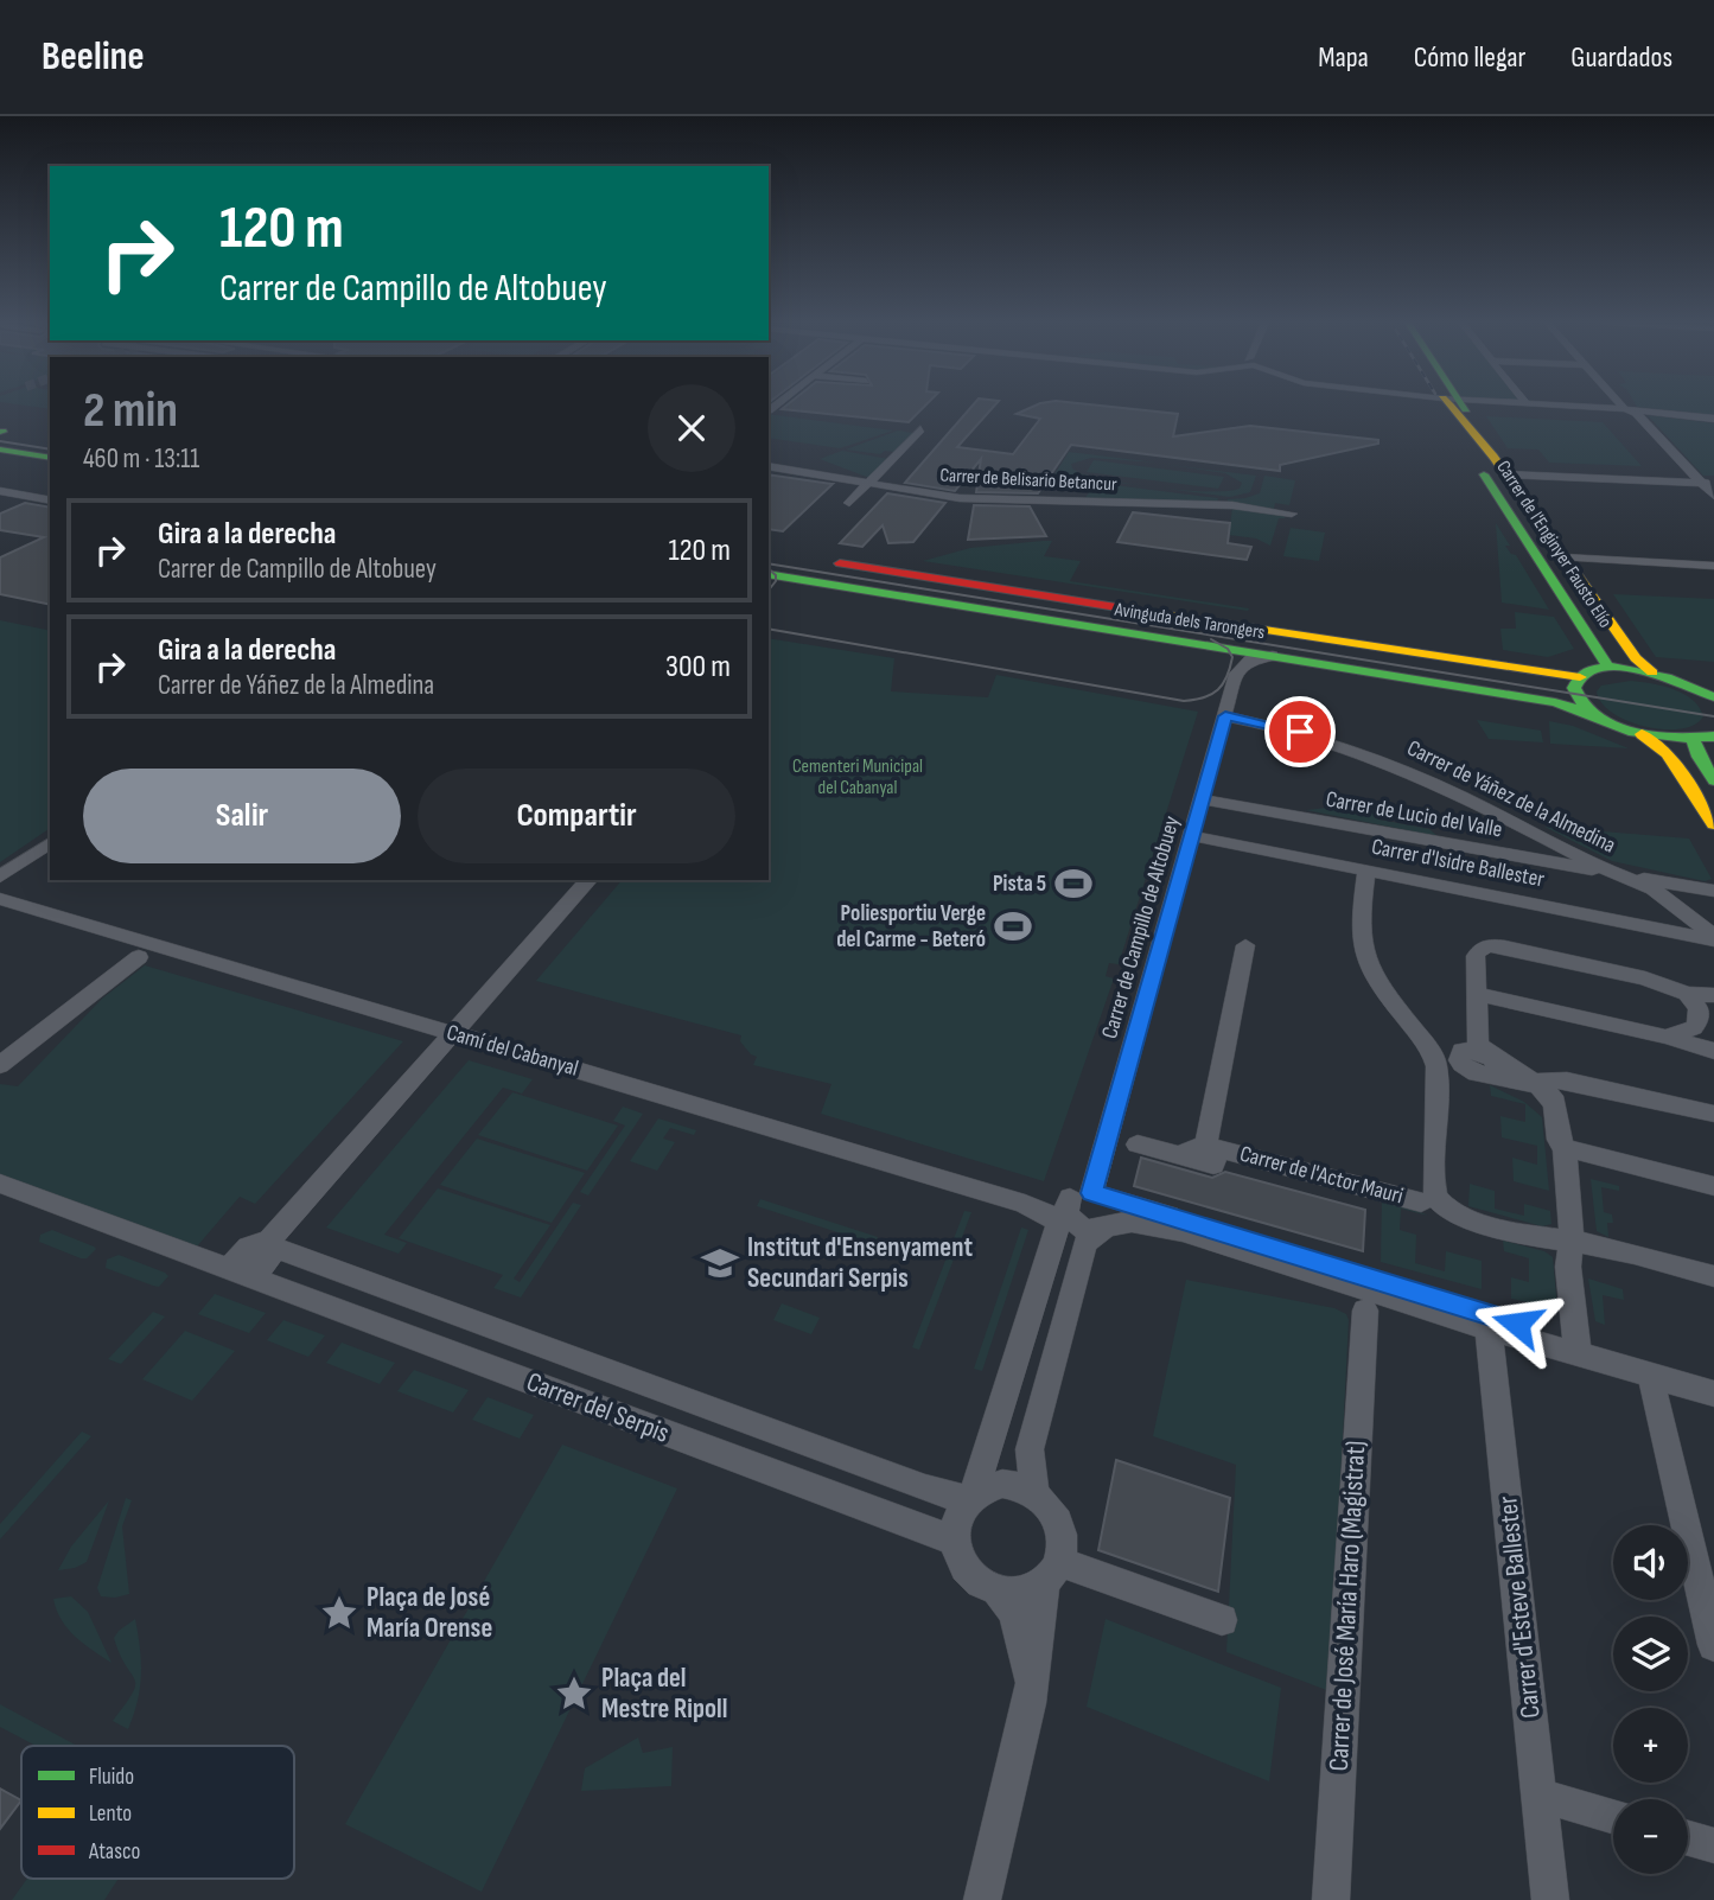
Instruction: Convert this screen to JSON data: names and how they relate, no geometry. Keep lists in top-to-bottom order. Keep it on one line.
{"streets":{"main road":["Carrer de l'Enginyer Fausto Elío","Avinguda dels Tarongers"],"street":["Carrer de Belisario Betancur","Carrer de Yáñez de la Almedina","Carrer de Lucio del Valle","Carrer d'Isidre Ballester","Carrer de Campillo de Altobuey","Camí del Cabanyal","Carrer de l'Actor Mauri","Carrer del Serpis","Carrer de José María Haro (Magistrat)","Carrer d'Esteve Ballester"]},"crossings":[["Carrer de Yáñez de la Almedina","Carrer de Lucio del Valle"],["Carrer de Yáñez de la Almedina","Carrer d'Isidre Ballester"],["Carrer de Yáñez de la Almedina","Carrer de Campillo de Altobuey"],["Carrer de Lucio del Valle","Carrer de Campillo de Altobuey"],["Carrer d'Isidre Ballester","Carrer de Campillo de Altobuey"],["Carrer de Campillo de Altobuey","Camí del Cabanyal"],["Camí del Cabanyal","Carrer d'Esteve Ballester"]],"parks":["Cementeri Municipal del Cabanyal"],"places":{"sports":["Pista 5","Poliesportiu Verge del Carme - Beteró"],"school or university":["Institut d'Ensenyament Secundari Serpis"],"place":["Plaça de José María Orense","Plaça del Mestre Ripoll"]},"legend":["Fluido","Lento","Atasco"],"page":{"header":"Beeline","nav":["Mapa","Cómo llegar","Guardados"],"turn":["120 m","Carrer de Campillo de Altobuey"],"heading":["2 min","460 m · 13:11"],"list":[{"name":"Gira a la derecha","note":"Carrer de Campillo de Altobuey","value":"120 m"},{"name":"Gira a la derecha","note":"Carrer de Yáñez de la Almedina","value":"300 m"}],"buttons":["Salir","Compartir"],"map_buttons":["+","−"]}}
